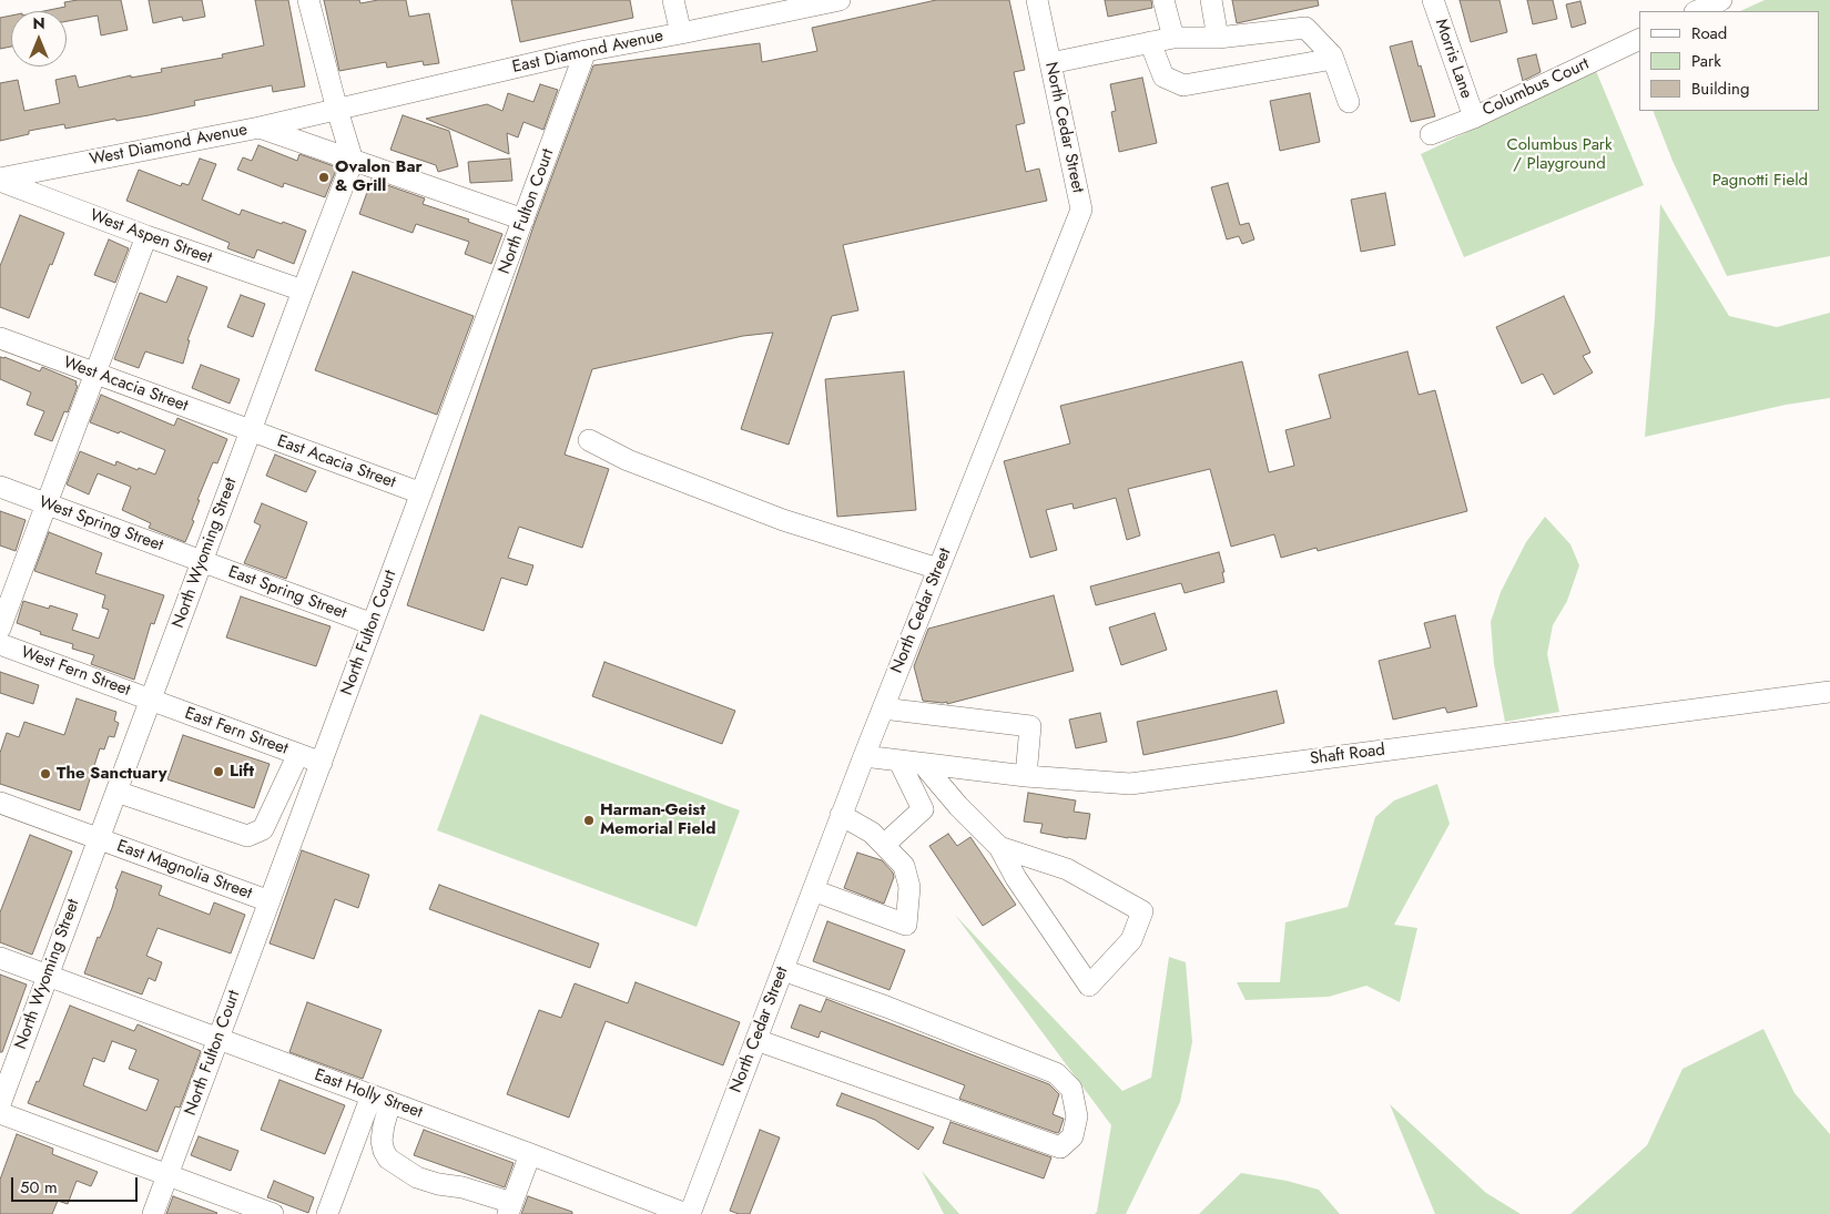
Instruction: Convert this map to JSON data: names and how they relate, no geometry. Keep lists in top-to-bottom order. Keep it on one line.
{"streets":{"street":["East Diamond Avenue","Morris Lane","Columbus Court","North Cedar Street","West Diamond Avenue","North Fulton Court","West Aspen Street","West Acacia Street","East Acacia Street","West Spring Street","North Wyoming Street","East Spring Street","West Fern Street","East Fern Street","Shaft Road","East Magnolia Street","East Holly Street"]},"crossings":[["East Diamond Avenue","West Diamond Avenue"],["East Diamond Avenue","North Fulton Court"],["Morris Lane","Columbus Court"],["North Cedar Street","Shaft Road"],["North Cedar Street","East Holly Street"],["West Diamond Avenue","West Aspen Street"],["North Fulton Court","East Acacia Street"],["North Fulton Court","East Spring Street"],["North Fulton Court","East Fern Street"],["North Fulton Court","East Magnolia Street"],["North Fulton Court","East Holly Street"],["West Aspen Street","North Wyoming Street"],["West Acacia Street","East Acacia Street"],["West Acacia Street","North Wyoming Street"],["East Acacia Street","North Wyoming Street"],["West Spring Street","North Wyoming Street"],["West Spring Street","East Spring Street"],["North Wyoming Street","East Spring Street"],["North Wyoming Street","West Fern Street"],["North Wyoming Street","East Fern Street"],["North Wyoming Street","East Magnolia Street"],["North Wyoming Street","East Holly Street"],["West Fern Street","East Fern Street"]],"parks":["Columbus Park / Playground","Pagnotti Field"],"places":["Ovalon Bar & Grill","Lift","The Sanctuary","Harman-Geist Memorial Field"],"legend":["Road","Park","Building"],"scale_bar":"50 m","north":"top"}
